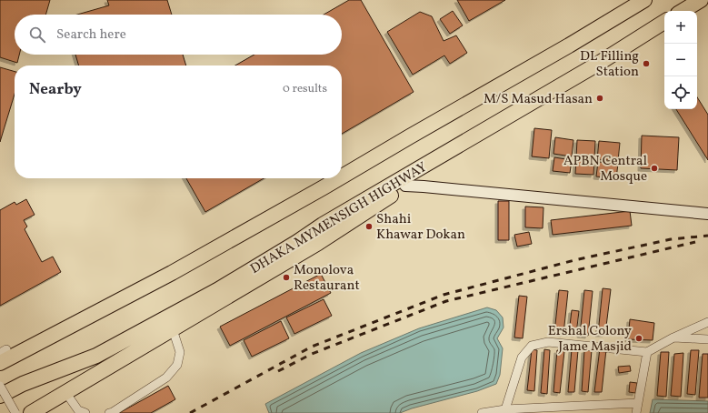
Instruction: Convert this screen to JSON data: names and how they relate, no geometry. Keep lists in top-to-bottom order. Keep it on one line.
{"streets":{"highway":["DHAKA MYMENSIGH HIGHWAY"]},"places":["DL Filling Station","M/S Masud Hasan","APBN Central Mosque","Shahi Khawar Dokan","Monolova Restaurant","Ershal Colony Jame Masjid"],"page":{"map_buttons":["+","−"],"search":"Search here","heading":["Nearby","0 results"]}}
